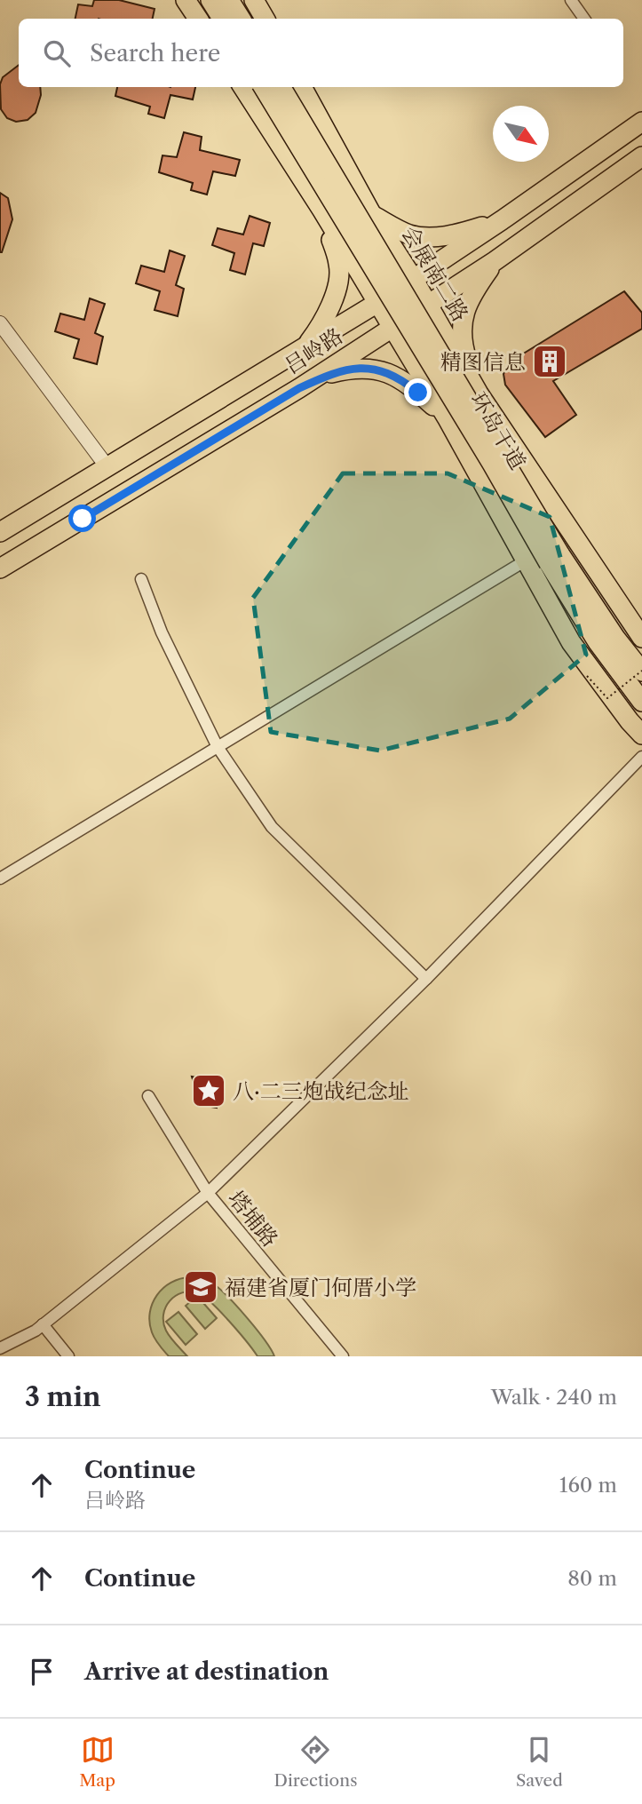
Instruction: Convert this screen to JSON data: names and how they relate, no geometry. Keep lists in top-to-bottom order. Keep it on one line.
{"streets":{"main road":["会展南二路","吕岭路","环岛干道"],"street":["塔埔路"]},"crossings":[["会展南二路","吕岭路"]],"places":{"building":["精图信息"],"place":["八·二三炮战纪念址"],"school or university":["福建省厦门何厝小学"]},"north":"bottom right","page":{"search":"Search here","heading":["3 min","Walk · 240 m"],"list":[["Continue","吕岭路","160 m"],["Continue","80 m"],"Arrive at destination"],"nav":["Map","Directions","Saved"]}}
